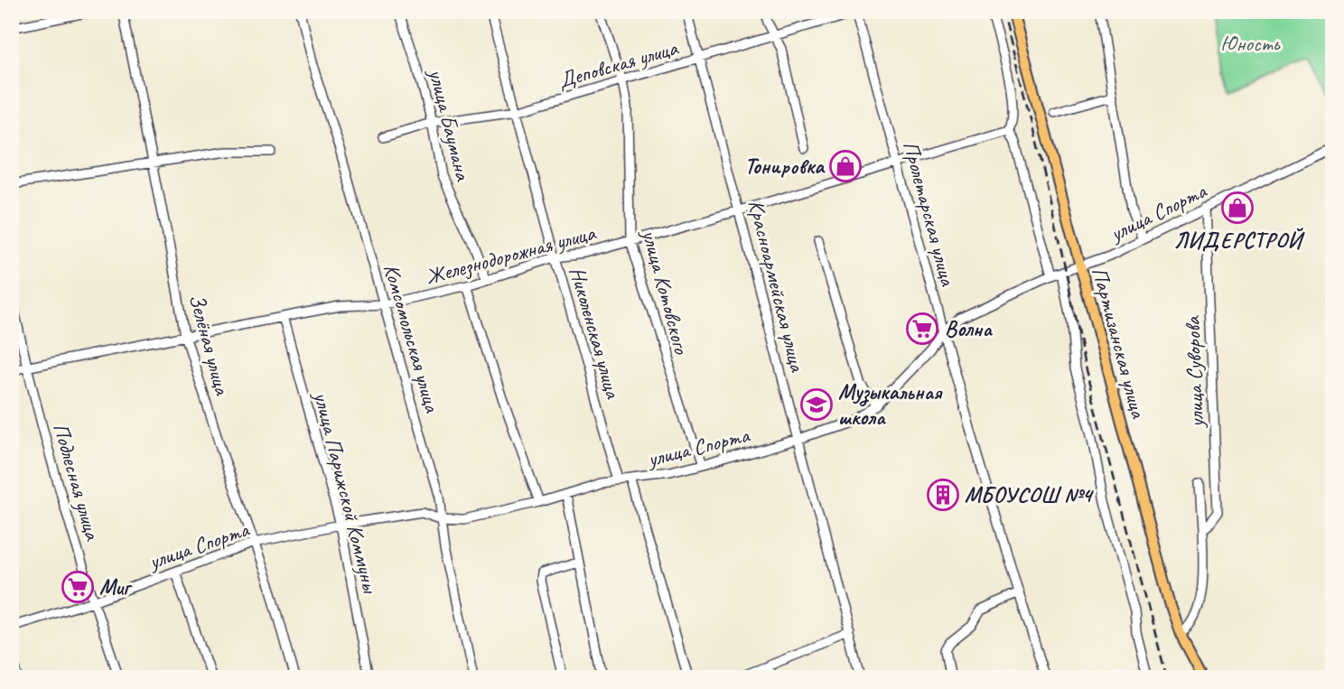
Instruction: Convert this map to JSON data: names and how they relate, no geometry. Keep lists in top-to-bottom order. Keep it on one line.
{"streets":{"main road":["Партизанская улица"],"street":["Деповская улица","улица Баумана","улица Спорта","Пролетарская улица","Железнодорожная улица","Красноармейская улица","улица Котовского","Николенская улица","Комсомольская улица","Зелёная улица","улица Суворова","Подлесная улица","улица Парижской Коммуны"]},"crossings":[["Деповская улица","улица Баумана"],["Деповская улица","Пролетарская улица"],["Деповская улица","Красноармейская улица"],["Деповская улица","улица Котовского"],["Деповская улица","Николенская улица"],["улица Баумана","Железнодорожная улица"],["улица Спорта","Пролетарская улица"],["улица Спорта","Красноармейская улица"],["улица Спорта","улица Котовского"],["улица Спорта","Николенская улица"],["улица Спорта","Комсомольская улица"],["улица Спорта","Партизанская улица"],["улица Спорта","Зелёная улица"],["улица Спорта","улица Суворова"],["улица Спорта","Подлесная улица"],["улица Спорта","улица Парижской Коммуны"],["Пролетарская улица","Железнодорожная улица"],["Железнодорожная улица","Красноармейская улица"],["Железнодорожная улица","улица Котовского"],["Железнодорожная улица","Николенская улица"],["Железнодорожная улица","Комсомольская улица"],["Железнодорожная улица","Зелёная улица"],["Железнодорожная улица","Подлесная улица"],["Железнодорожная улица","улица Парижской Коммуны"]],"parks":["Юность"],"places":{"shop":["Тонировка","ЛИДЕРСТРОЙ"],"supermarket":["Волна","Миг"],"school or university":["Музыкальная школа"],"building":["МБОУСОШ №4"]}}
